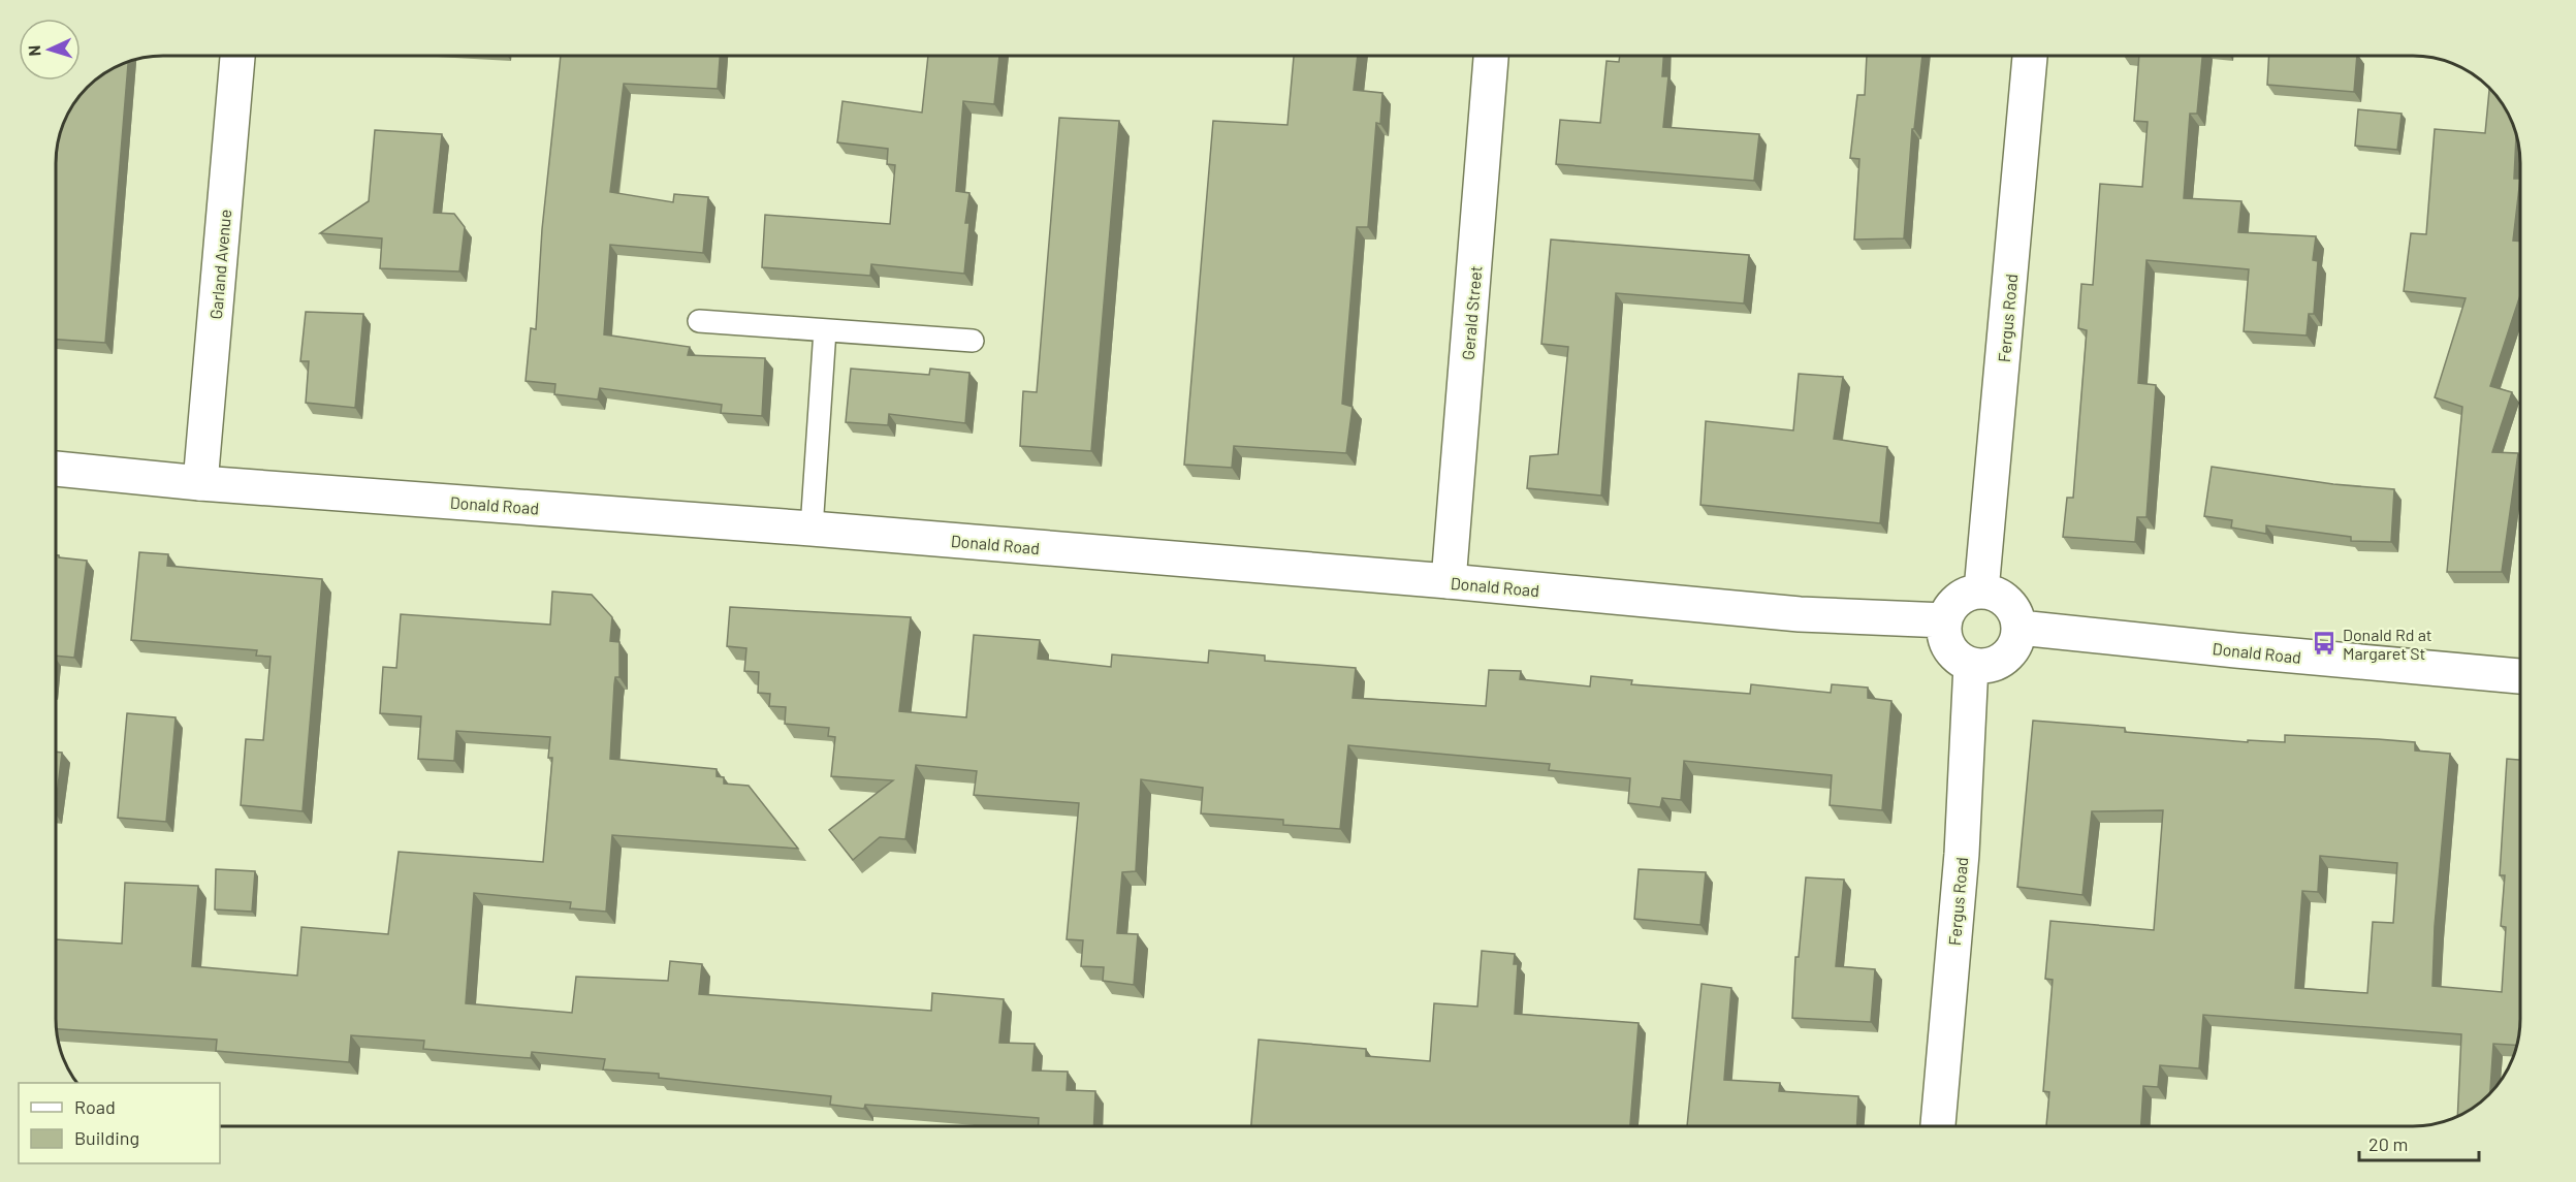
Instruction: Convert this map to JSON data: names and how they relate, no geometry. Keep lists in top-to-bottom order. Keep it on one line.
{"streets":{"street":["Garland Avenue","Gerald Street","Fergus Road","Donald Road"]},"crossings":[["Garland Avenue","Donald Road"],["Gerald Street","Donald Road"],["Fergus Road","Donald Road"]],"places":{"bus stop":["Donald Rd at Margaret St"]},"legend":["Road","Building"],"scale_bar":"20 m","north":"left"}
